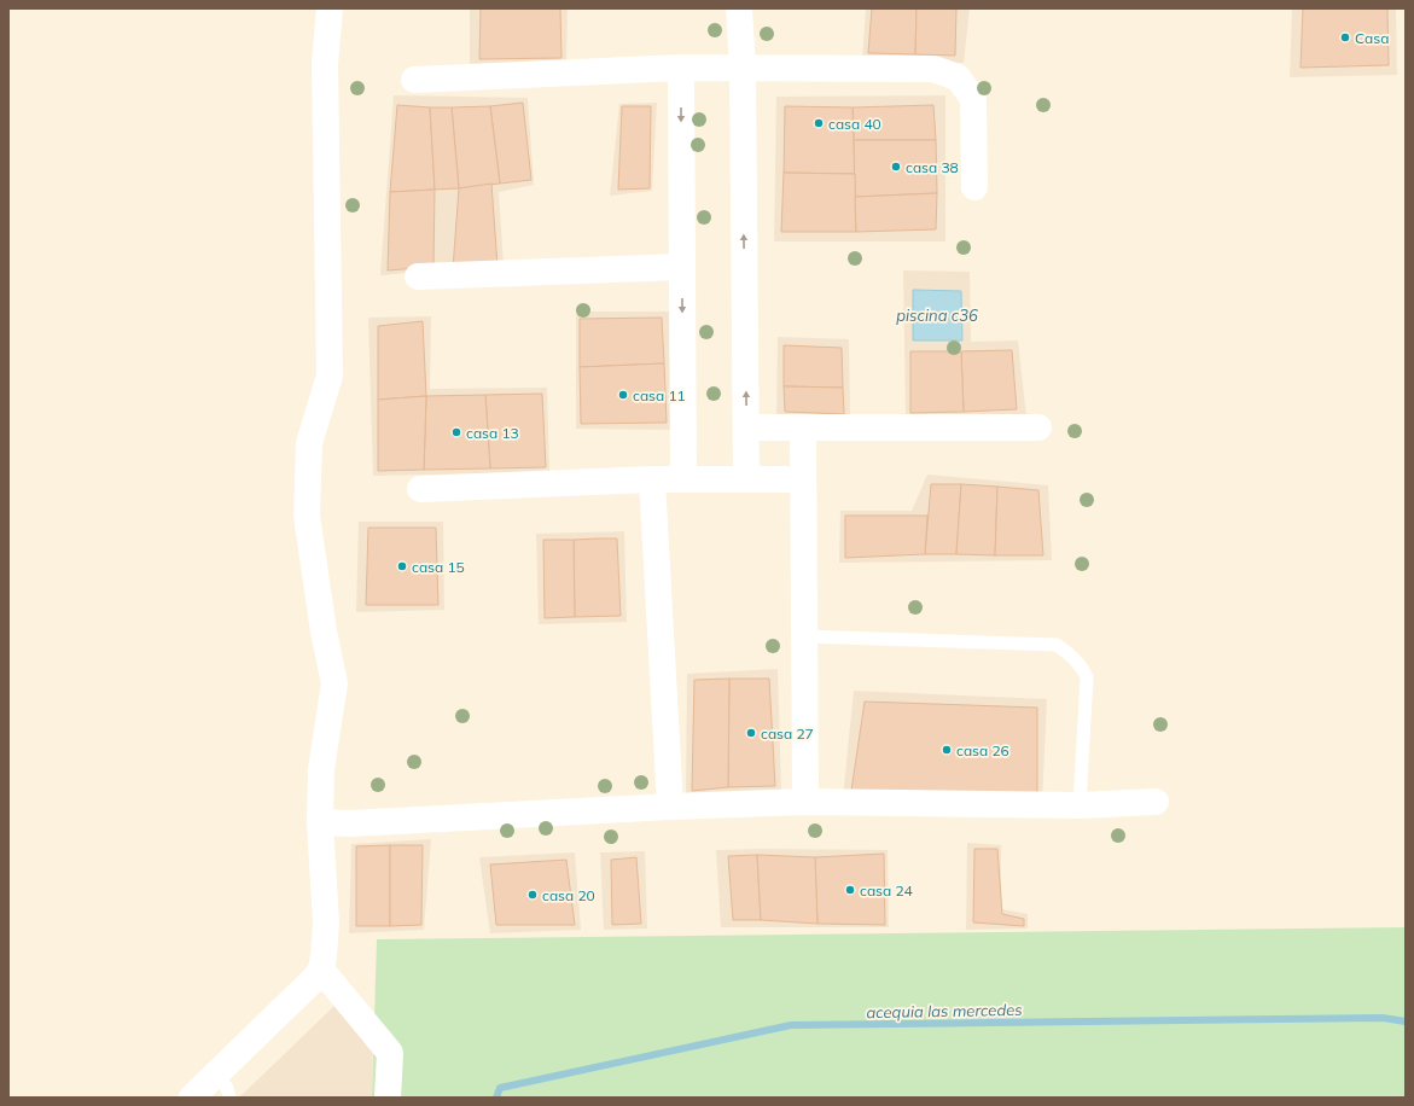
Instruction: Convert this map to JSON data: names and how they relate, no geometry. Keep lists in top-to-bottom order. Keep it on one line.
{"water":["piscina c36","acequia las mercedes"],"places":["Casa","casa 40","casa 38","casa 11","casa 13","casa 15","casa 27","casa 26","casa 24","casa 20"]}
